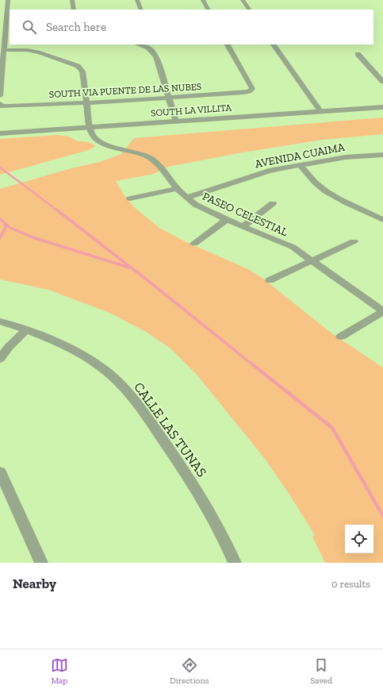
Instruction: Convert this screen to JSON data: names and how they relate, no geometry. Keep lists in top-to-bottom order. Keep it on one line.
{"streets":{"street":["SOUTH VIA PUENTE DE LAS NUBES","SOUTH LA VILLITA","AVENIDA CUAIMA","PASEO CELESTIAL","CALLE LAS TUNAS"]},"crossings":[["SOUTH LA VILLITA","PASEO CELESTIAL"],["AVENIDA CUAIMA","PASEO CELESTIAL"]],"page":{"search":"Search here","heading":["Nearby","0 results"],"nav":["Map","Directions","Saved"]}}
